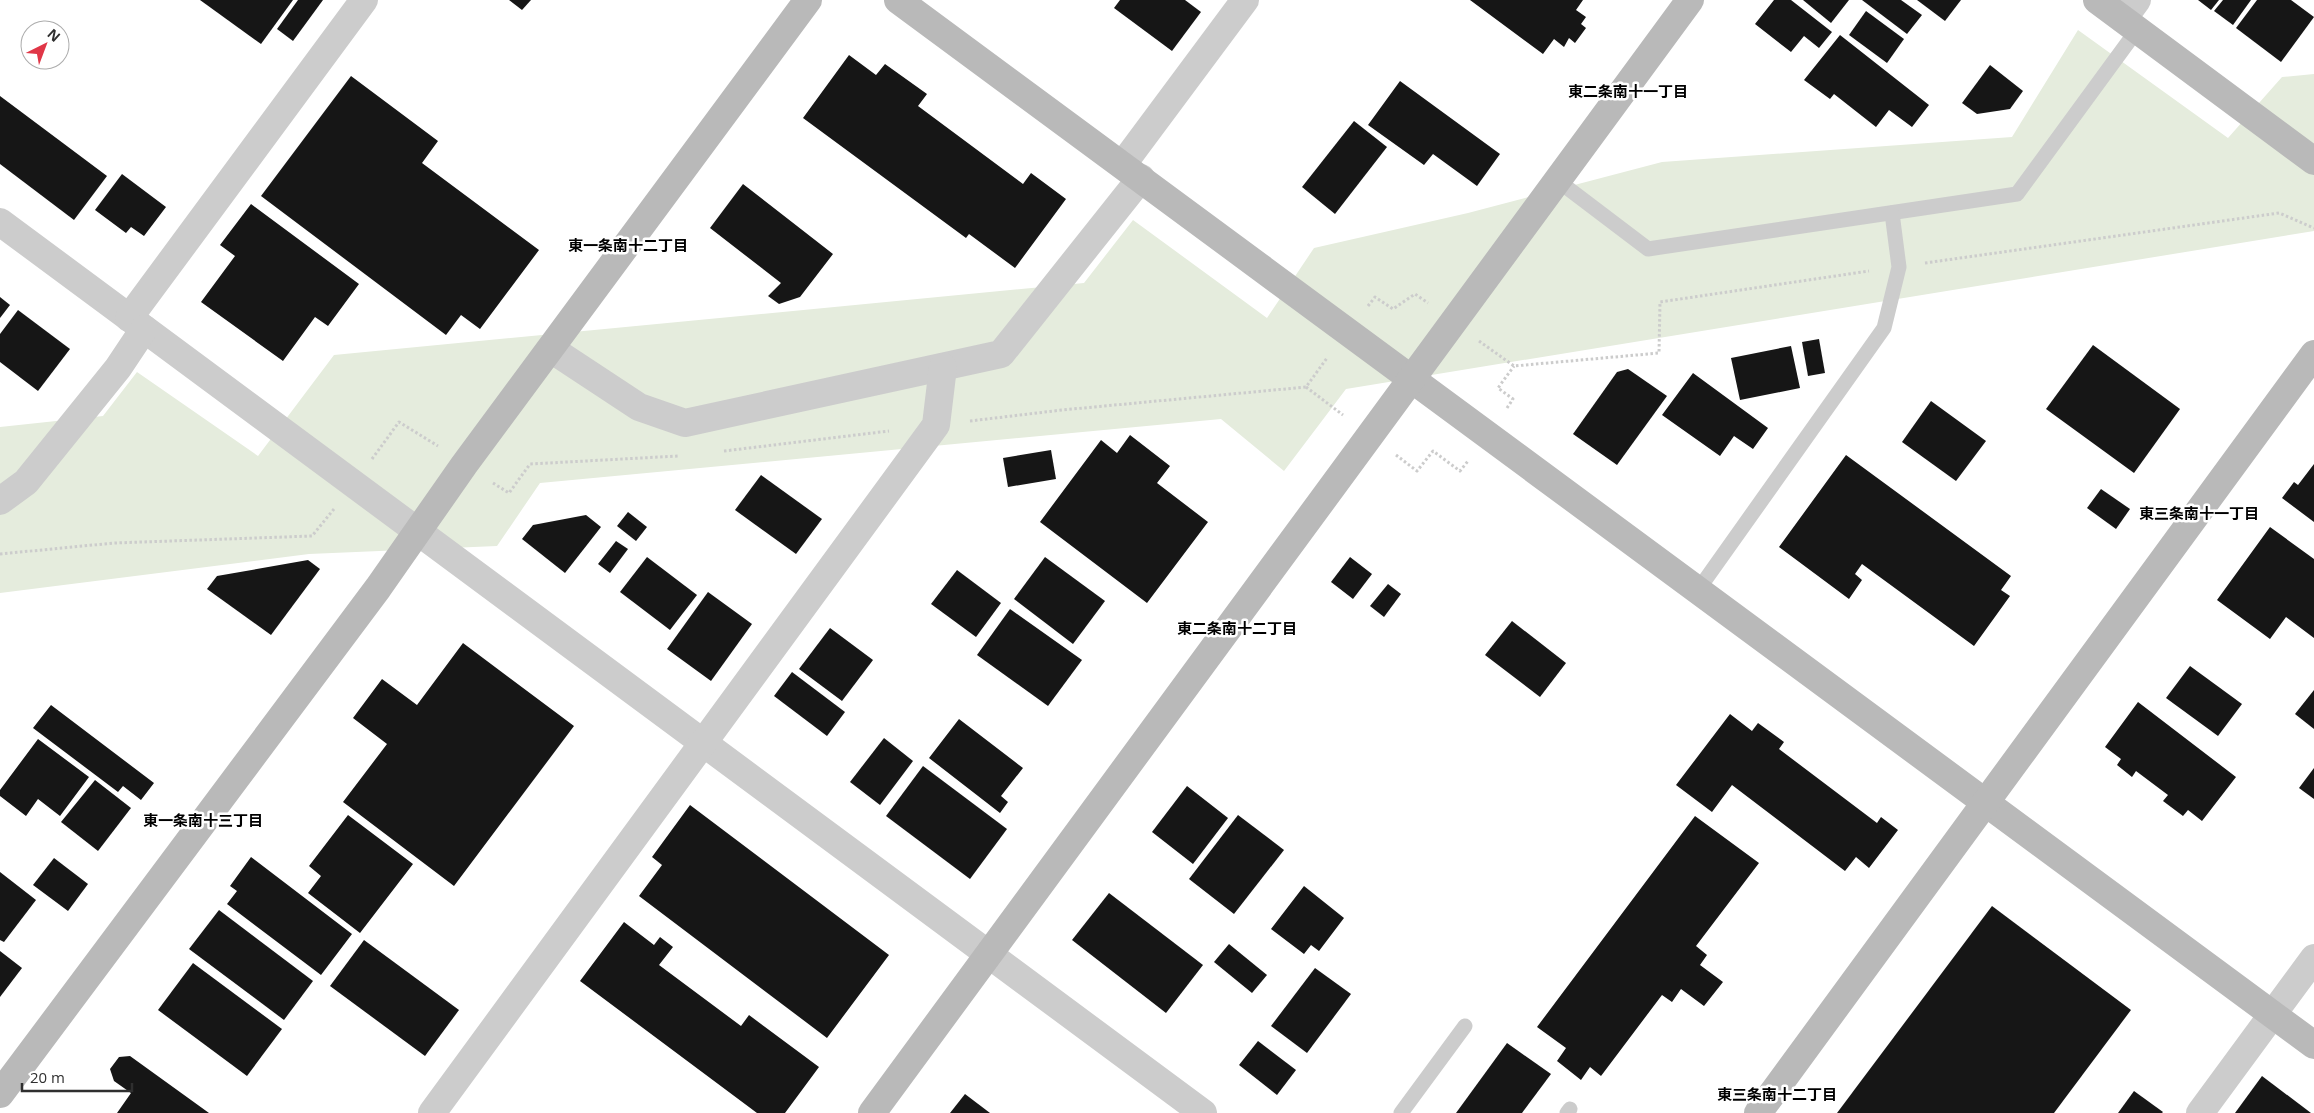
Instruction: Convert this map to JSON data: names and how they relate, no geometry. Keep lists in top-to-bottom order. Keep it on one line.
{"districts":["東二条南十一丁目","東一条南十二丁目","東三条南十一丁目","東二条南十二丁目","東一条南十三丁目","東三条南十二丁目"],"scale_bar":"20 m","north":"top right"}
